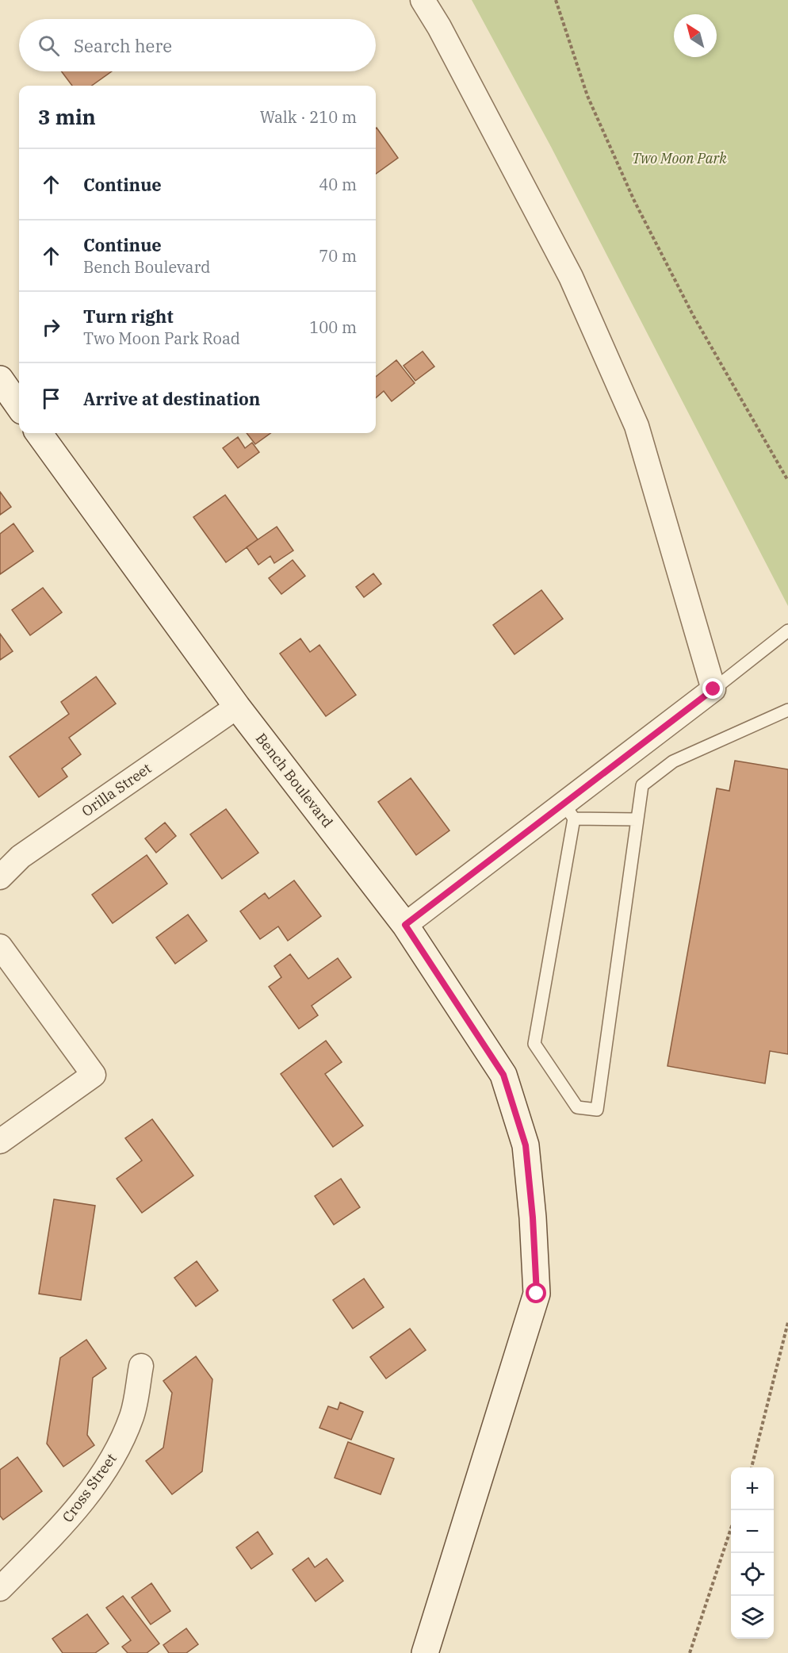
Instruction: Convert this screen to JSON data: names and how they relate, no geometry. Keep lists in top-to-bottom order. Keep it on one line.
{"streets":{"main road":["Bench Boulevard"],"street":["Orilla Street","Cross Street"]},"crossings":[["Bench Boulevard","Orilla Street"]],"parks":["Two Moon Park"],"north":"top left","page":{"search":"Search here","heading":["3 min","Walk · 210 m"],"list":[["Continue","40 m"],["Continue","Bench Boulevard","70 m"],["Turn right","Two Moon Park Road","100 m"],"Arrive at destination"],"map_buttons":["+","−"]}}
